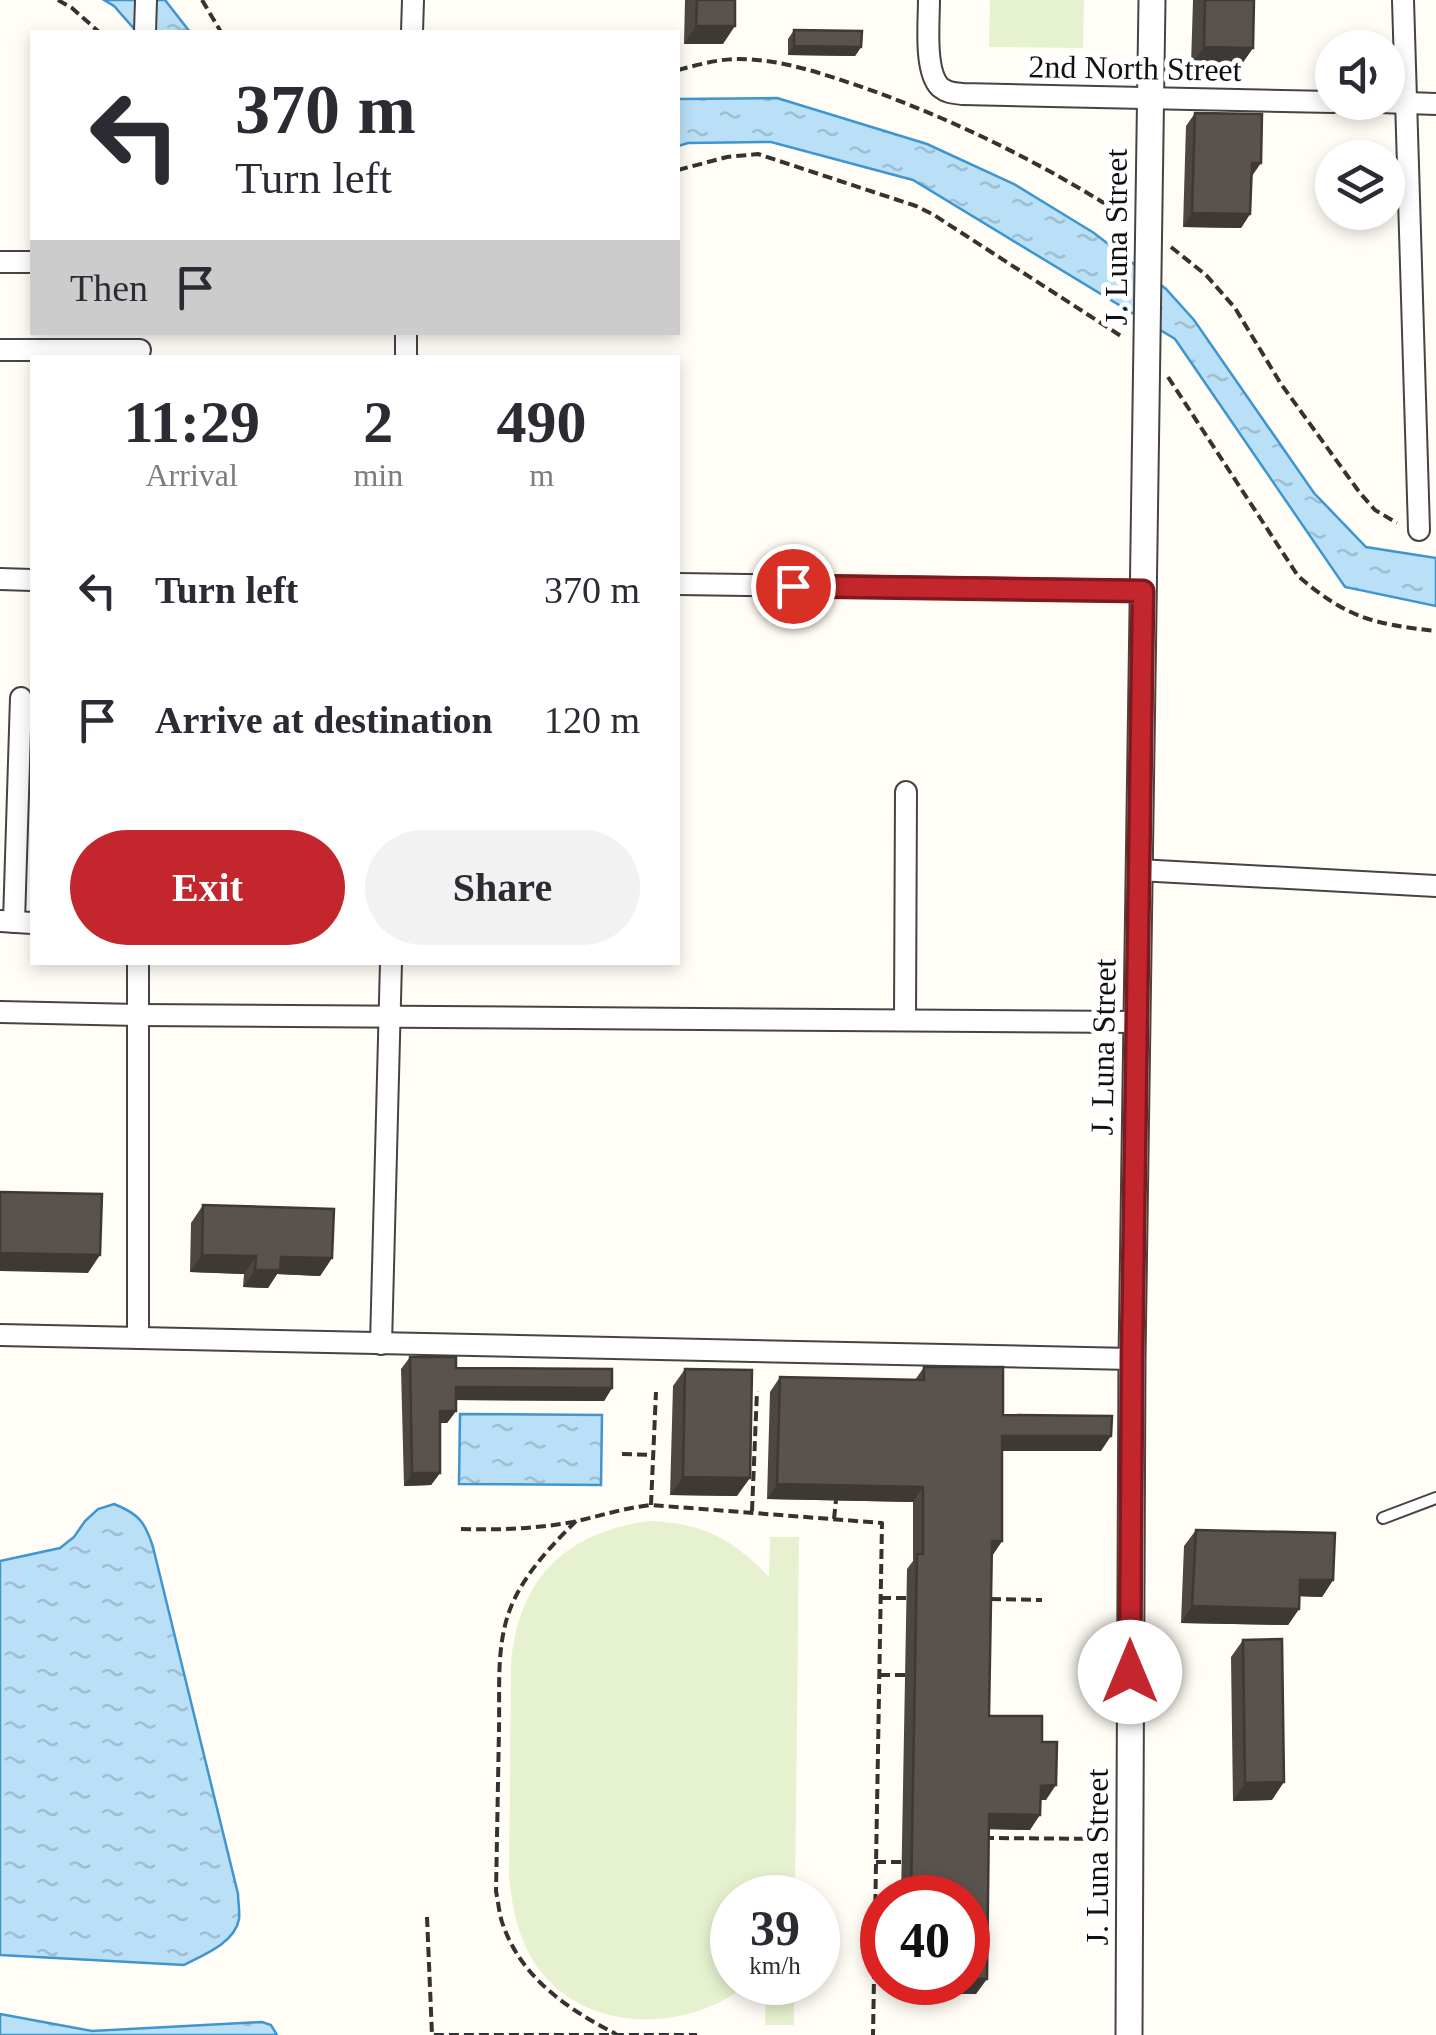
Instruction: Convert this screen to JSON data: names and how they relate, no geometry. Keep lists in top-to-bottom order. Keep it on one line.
{"streets":{"street":["2nd North Street","J. Luna Street"]},"crossings":[["2nd North Street","J. Luna Street"]],"page":{"turn":["370 m","Turn left"],"then":"Then","eta":["11:29","Arrival","2","min","490","m"],"list":[{"name":"Turn left","value":"370 m"},{"name":"Arrive at destination","value":"120 m"}],"buttons":["Exit","Share"],"speed":"39 km/h","limit":"40"}}
